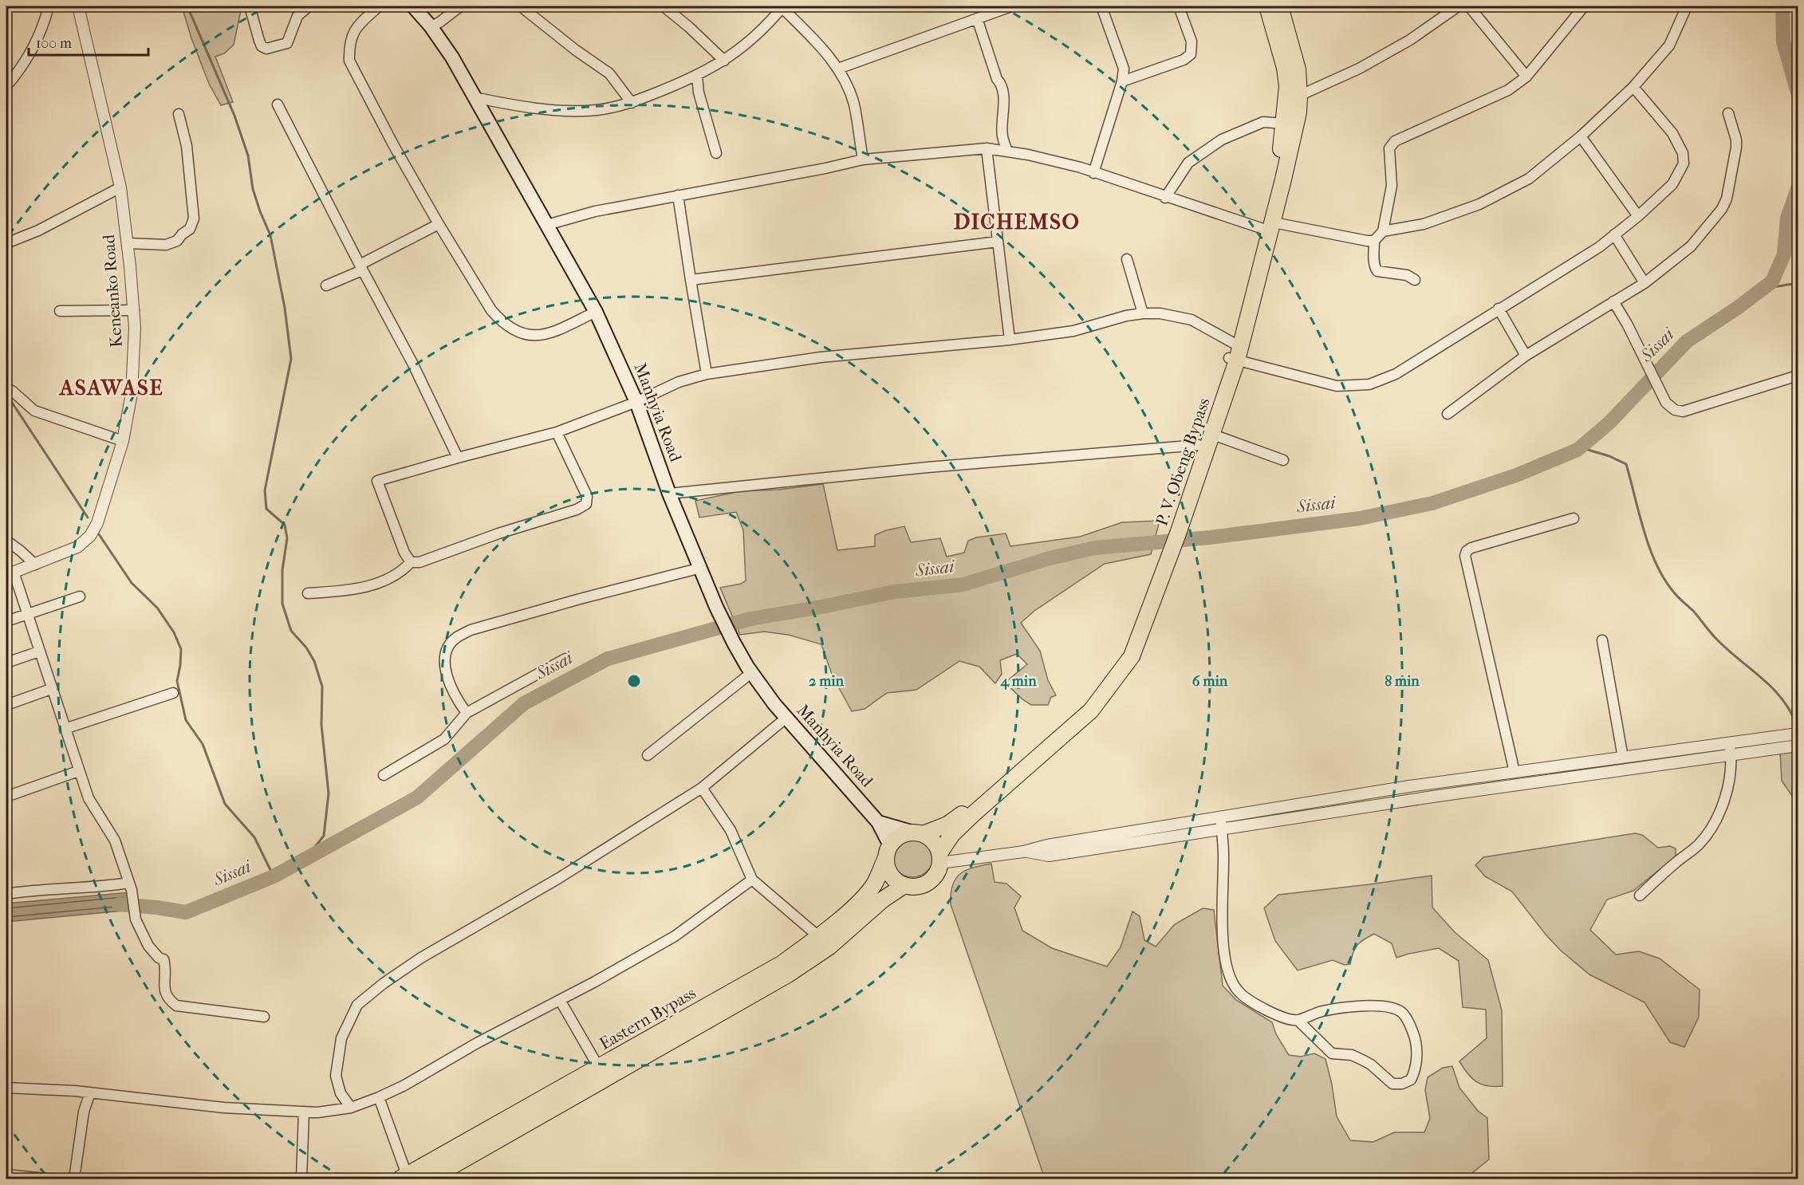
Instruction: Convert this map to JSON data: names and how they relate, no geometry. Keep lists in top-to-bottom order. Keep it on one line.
{"streets":{"highway":["P. V. Obeng Bypass","Eastern Bypass"],"main road":["Manhyia Road"],"street":["Keneanko Road"]},"crossings":[["Manhyia Road","P. V. Obeng Bypass"],["Manhyia Road","Eastern Bypass"],["P. V. Obeng Bypass","Eastern Bypass"]],"districts":["DICHEMSO","ASAWASE"],"water":["Sissai"],"scale_bar":"100 m","rings":["2 min","4 min","6 min","8 min"]}
